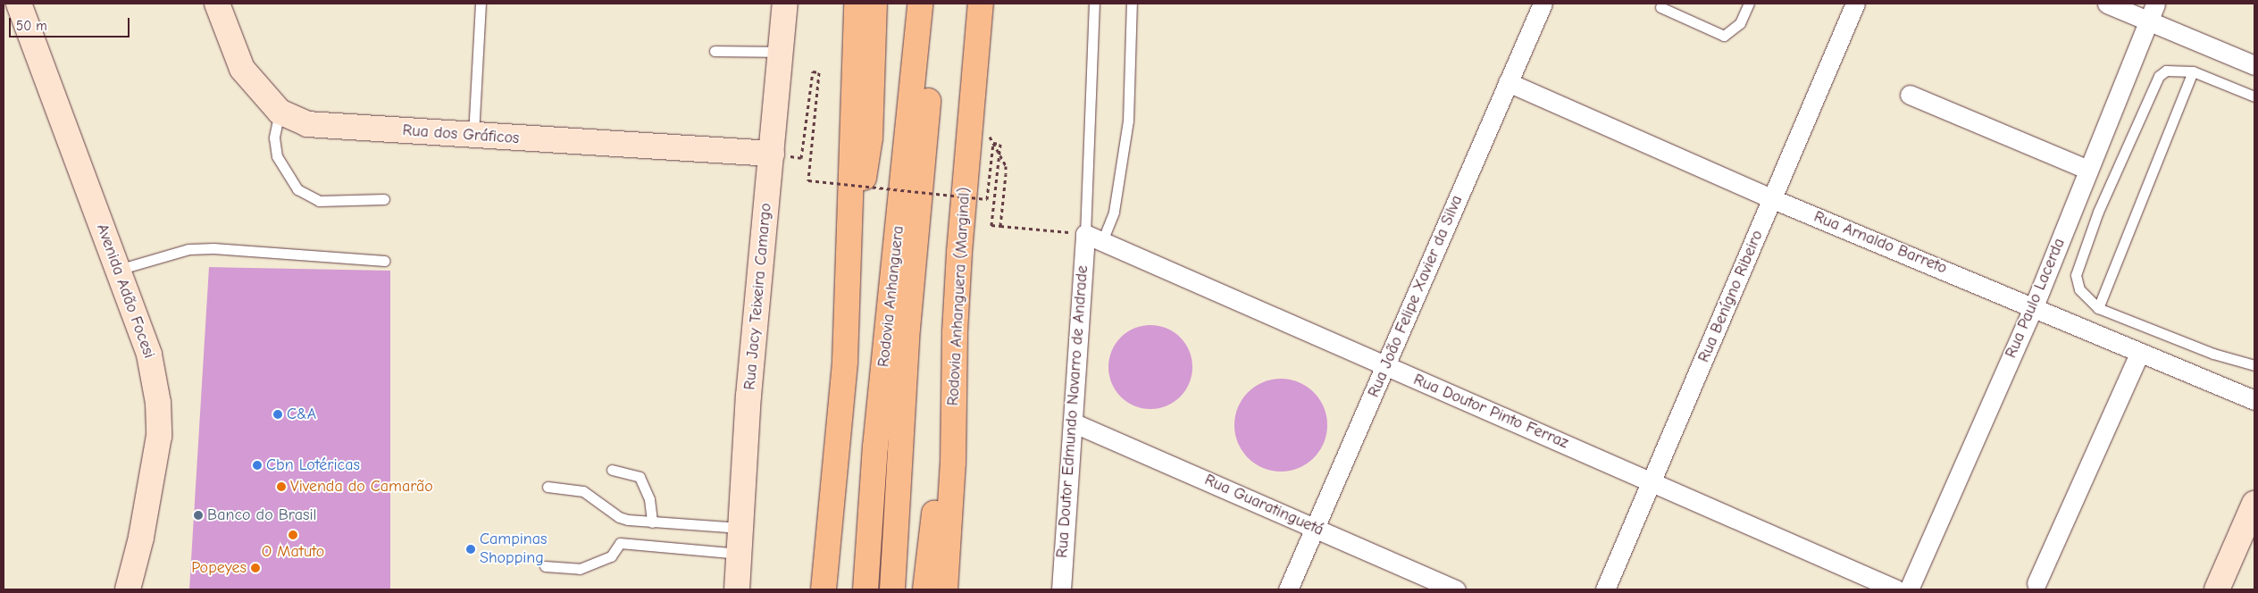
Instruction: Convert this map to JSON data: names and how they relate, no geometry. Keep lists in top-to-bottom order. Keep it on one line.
{"streets":{"highway":["Rodovia Anhanguera","Rodovia Anhanguera (Marginal)"],"street":["Rua dos Gráficos","Rua Arnaldo Barreto","Avenida Adão Focesi","Rua Jacy Teixeira Camargo","Rua João Felipe Xavier da Silva","Rua Benígno Ribeiro","Rua Paulo Lacerda","Rua Doutor Edmundo Navarro de Andrade","Rua Doutor Pinto Ferraz","Rua Guaratinguetá"]},"crossings":[["Rua dos Gráficos","Rua Jacy Teixeira Camargo"],["Rua Arnaldo Barreto","Rua João Felipe Xavier da Silva"],["Rua Arnaldo Barreto","Rua Benígno Ribeiro"],["Rua Arnaldo Barreto","Rua Paulo Lacerda"],["Rua João Felipe Xavier da Silva","Rua Doutor Pinto Ferraz"],["Rua João Felipe Xavier da Silva","Rua Guaratinguetá"],["Rua Benígno Ribeiro","Rua Doutor Pinto Ferraz"],["Rua Doutor Edmundo Navarro de Andrade","Rua Doutor Pinto Ferraz"],["Rua Doutor Edmundo Navarro de Andrade","Rua Guaratinguetá"]],"places":["C&A","Cbn Lotéricas","Vivenda do Camarão","Banco do Brasil","O Matuto","Campinas Shopping","Popeyes"],"scale_bar":"50 m"}
